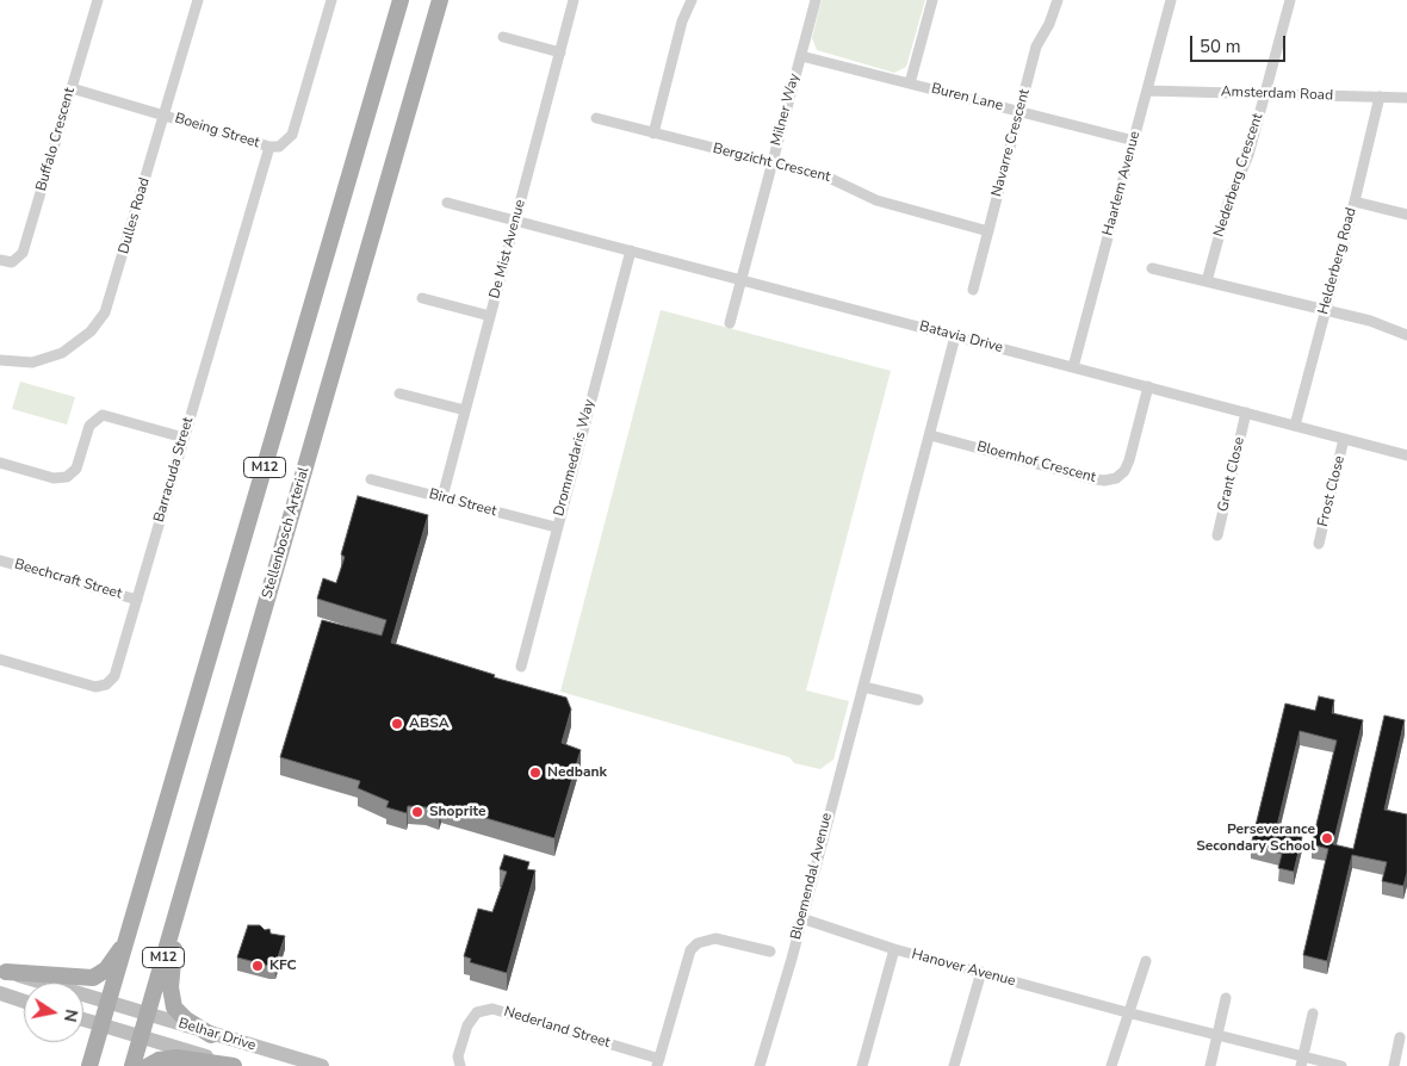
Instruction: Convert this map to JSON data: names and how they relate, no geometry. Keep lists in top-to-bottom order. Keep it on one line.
{"streets":{"main road":["M12","Stellenbosch Arterial","Belhar Drive"],"street":["Amsterdam Road","Buren Lane","Milner Way","Boeing Street","Buffalo Crescent","Navarre Crescent","Bergzicht Crescent","Nederberg Crescent","Haarlem Avenue","Dulles Road","De Mist Avenue","Helderberg Road","Batavia Drive","Drommedaris Way","Bloemhof Crescent","Barracuda Street","Grant Close","Frost Close","Bird Street","Beechcraft Street","Bloemendal Avenue","Hanover Avenue","Nederland Street"]},"crossings":[["Amsterdam Road","Nederberg Crescent"],["Amsterdam Road","Haarlem Avenue"],["Amsterdam Road","Helderberg Road"],["Buren Lane","Milner Way"],["Buren Lane","Navarre Crescent"],["Buren Lane","Haarlem Avenue"],["Milner Way","Bergzicht Crescent"],["Milner Way","Batavia Drive"],["Boeing Street","Buffalo Crescent"],["Boeing Street","Dulles Road"],["Boeing Street","Barracuda Street"],["Navarre Crescent","Bergzicht Crescent"],["Haarlem Avenue","Batavia Drive"],["De Mist Avenue","Batavia Drive"],["De Mist Avenue","Bird Street"],["Helderberg Road","Batavia Drive"],["Batavia Drive","Drommedaris Way"],["Batavia Drive","Bloemhof Crescent"],["Batavia Drive","Grant Close"],["Batavia Drive","Frost Close"],["Batavia Drive","Bloemendal Avenue"],["Drommedaris Way","Bird Street"],["Bloemhof Crescent","Bloemendal Avenue"],["M12","Belhar Drive"],["Barracuda Street","Beechcraft Street"],["Stellenbosch Arterial","Belhar Drive"],["Bloemendal Avenue","Hanover Avenue"]],"places":["ABSA","Nedbank","Shoprite","Perseverance Secondary School","KFC"],"scale_bar":"50 m","north":"right"}
